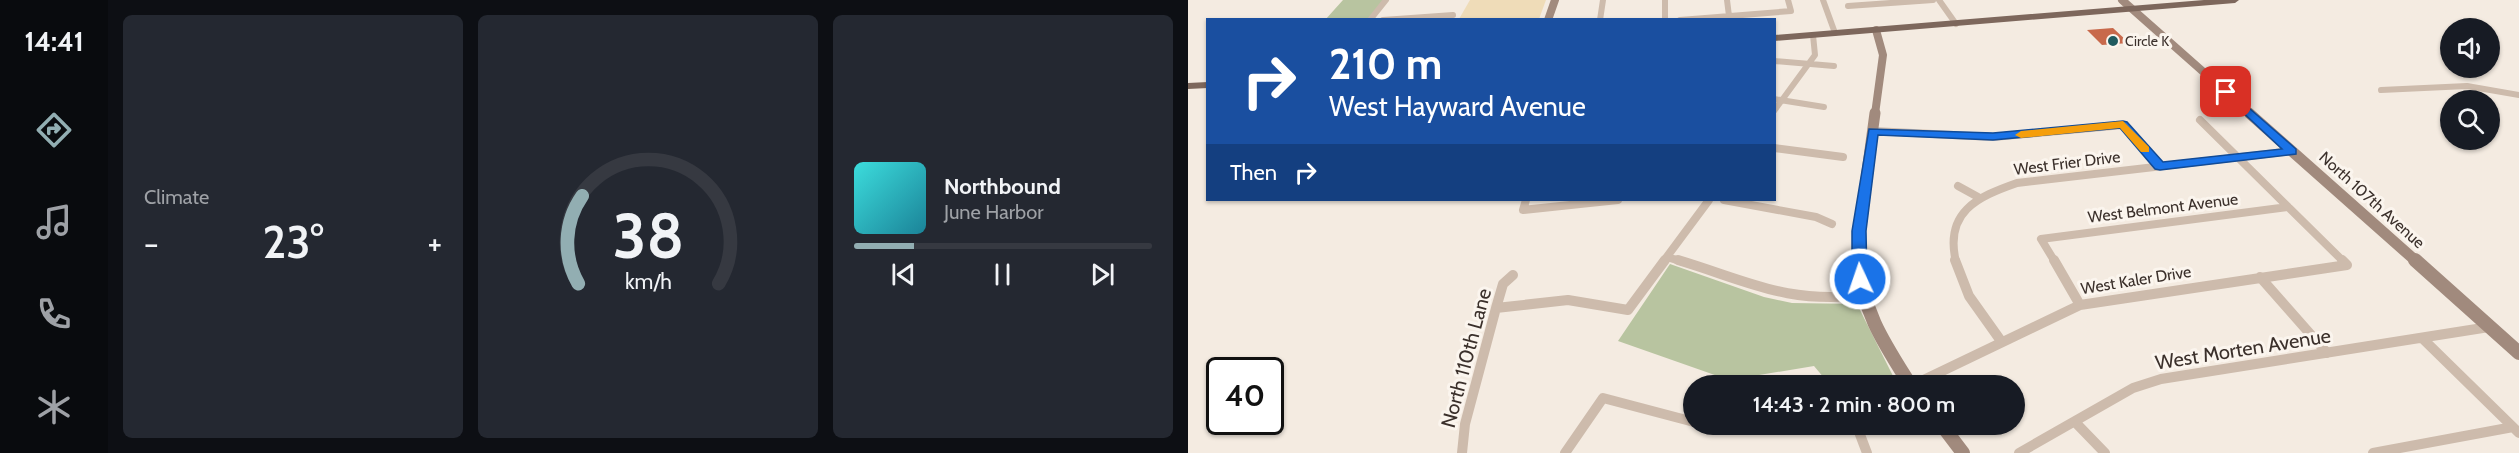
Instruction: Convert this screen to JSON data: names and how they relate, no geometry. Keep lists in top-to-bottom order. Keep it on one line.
{"streets":{"street":["West Frier Drive","North 107th Avenue","West Belmont Avenue","West Kaler Drive","West Morten Avenue","North 110th Lane"]},"crossings":[["West Frier Drive","North 107th Avenue"],["North 107th Avenue","West Morten Avenue"],["West Belmont Avenue","West Kaler Drive"]],"places":["Circle K"],"page":{"tabs":"14:41","tile":"Climate","turn":["210 m","West Hayward Avenue"],"then":"Then","song":["Northbound","June Harbor"],"heat":["−","23°","+"],"limit":"40","trip":"14:43 · 2 min · 800 m","gauge":["38","km/h"]}}
